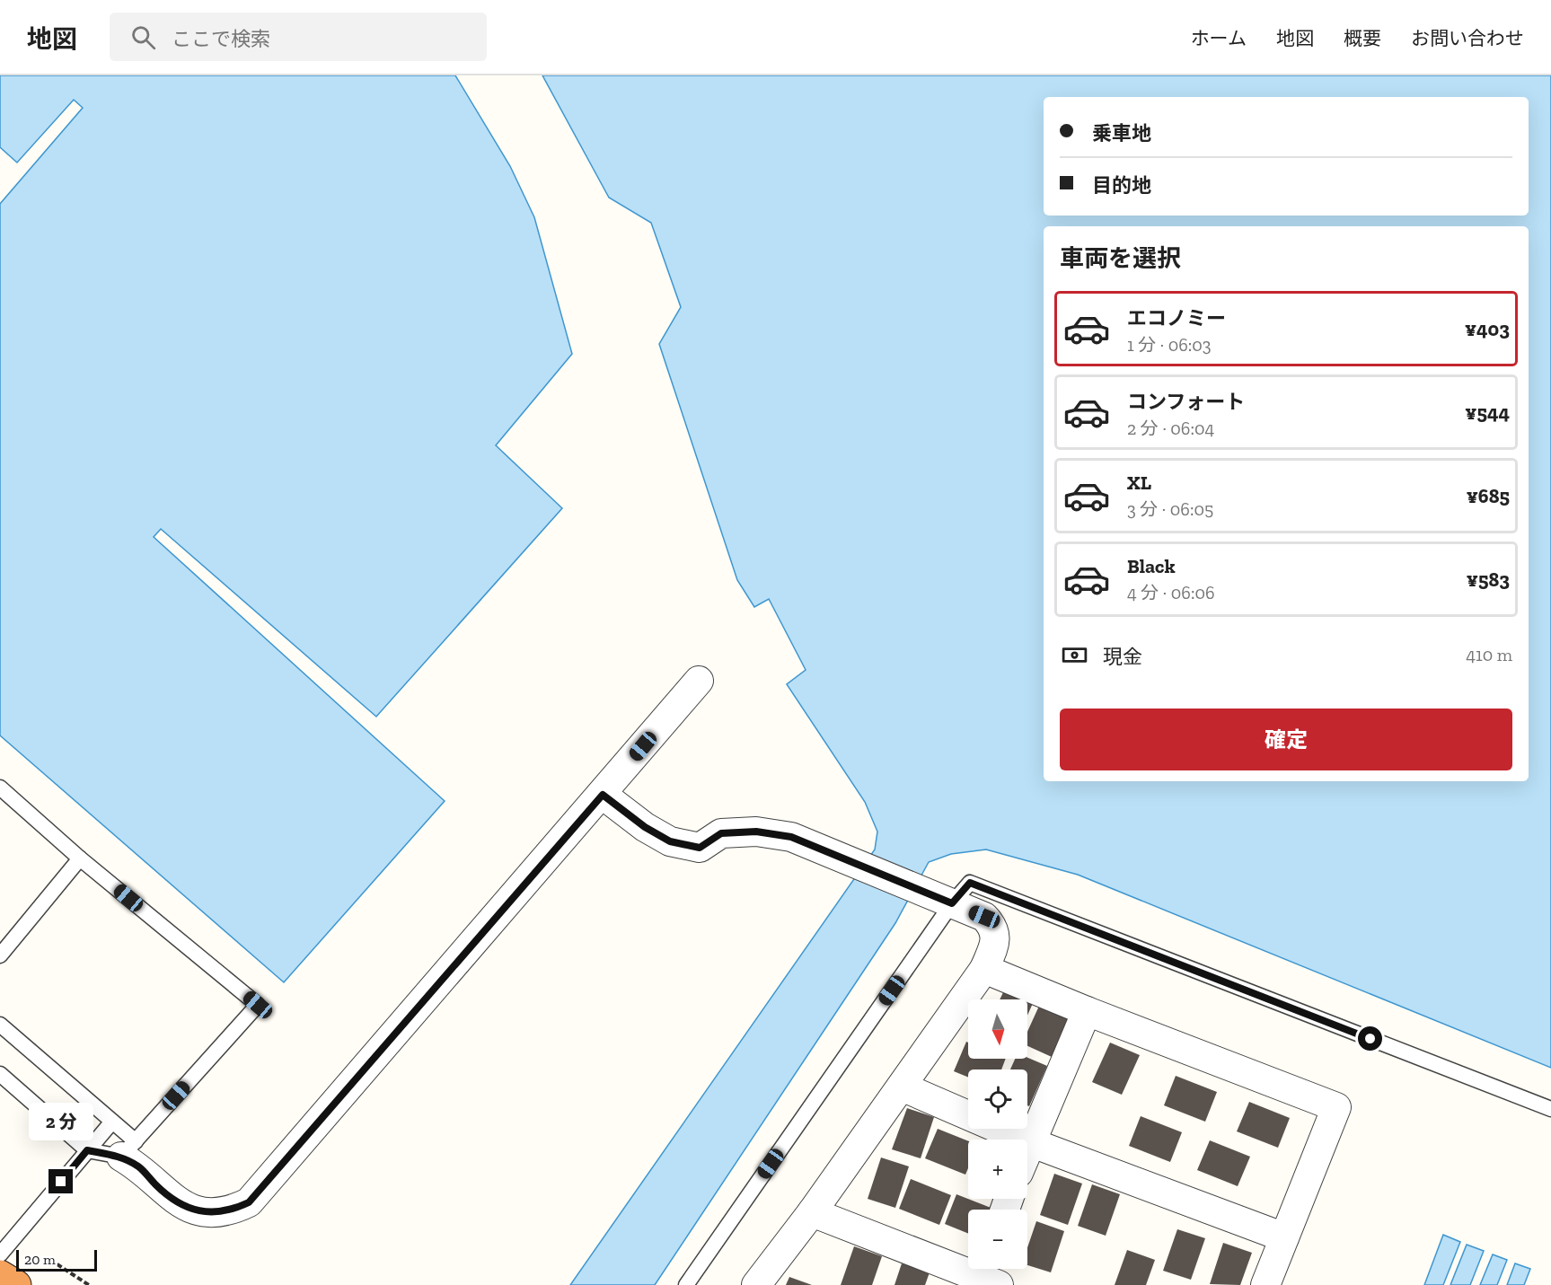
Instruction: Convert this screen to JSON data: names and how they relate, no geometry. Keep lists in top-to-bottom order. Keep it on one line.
{"scale_bar":"20 m","north":"bottom","page":{"header":"地図","search":"ここで検索","nav":["ホーム","地図","概要","お問い合わせ"],"banner":["乗車地","目的地"],"heading":"車両を選択","list":[{"name":"エコノミー","note":"1 分 · 06:03","value":"¥403"},{"name":"コンフォート","note":"2 分 · 06:04","value":"¥544"},{"name":"XL","note":"3 分 · 06:05","value":"¥685"},{"name":"Black","note":"4 分 · 06:06","value":"¥583"}],"pay":["現金","410 m"],"buttons":"確定","map_buttons":["+","−"],"bubble":"2 分","scale":"20 m"}}
